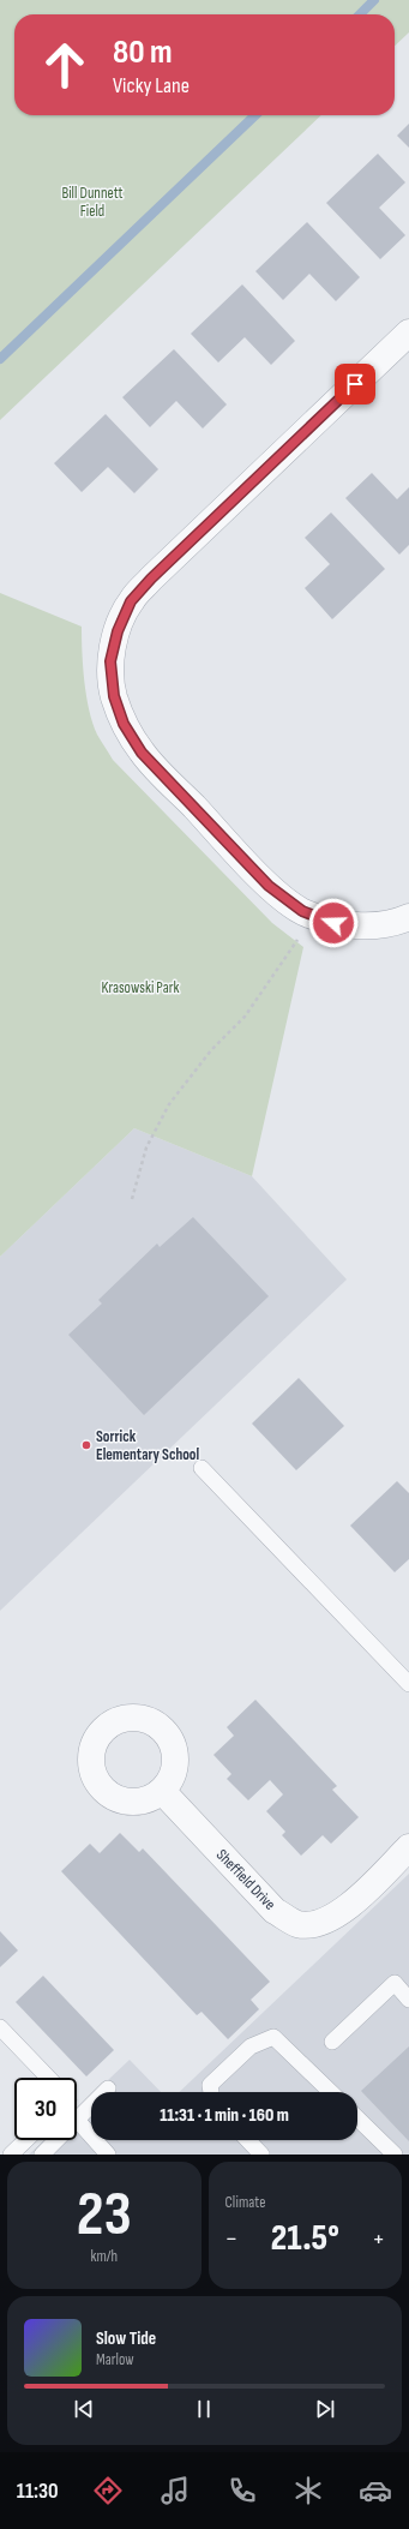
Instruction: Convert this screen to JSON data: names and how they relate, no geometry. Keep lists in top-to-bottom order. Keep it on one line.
{"streets":{"street":["Sheffield Drive"]},"parks":["Bill Dunnett Field","Krasowski Park"],"places":["Sorrick Elementary School"],"page":{"turn":["80 m","Vicky Lane"],"limit":"30","trip":"11:31 · 1 min · 160 m","tile":[["23","km/h"],"Climate"],"heat":["−","21.5°","+"],"song":["Slow Tide","Marlow"],"tabs":"11:30"}}
